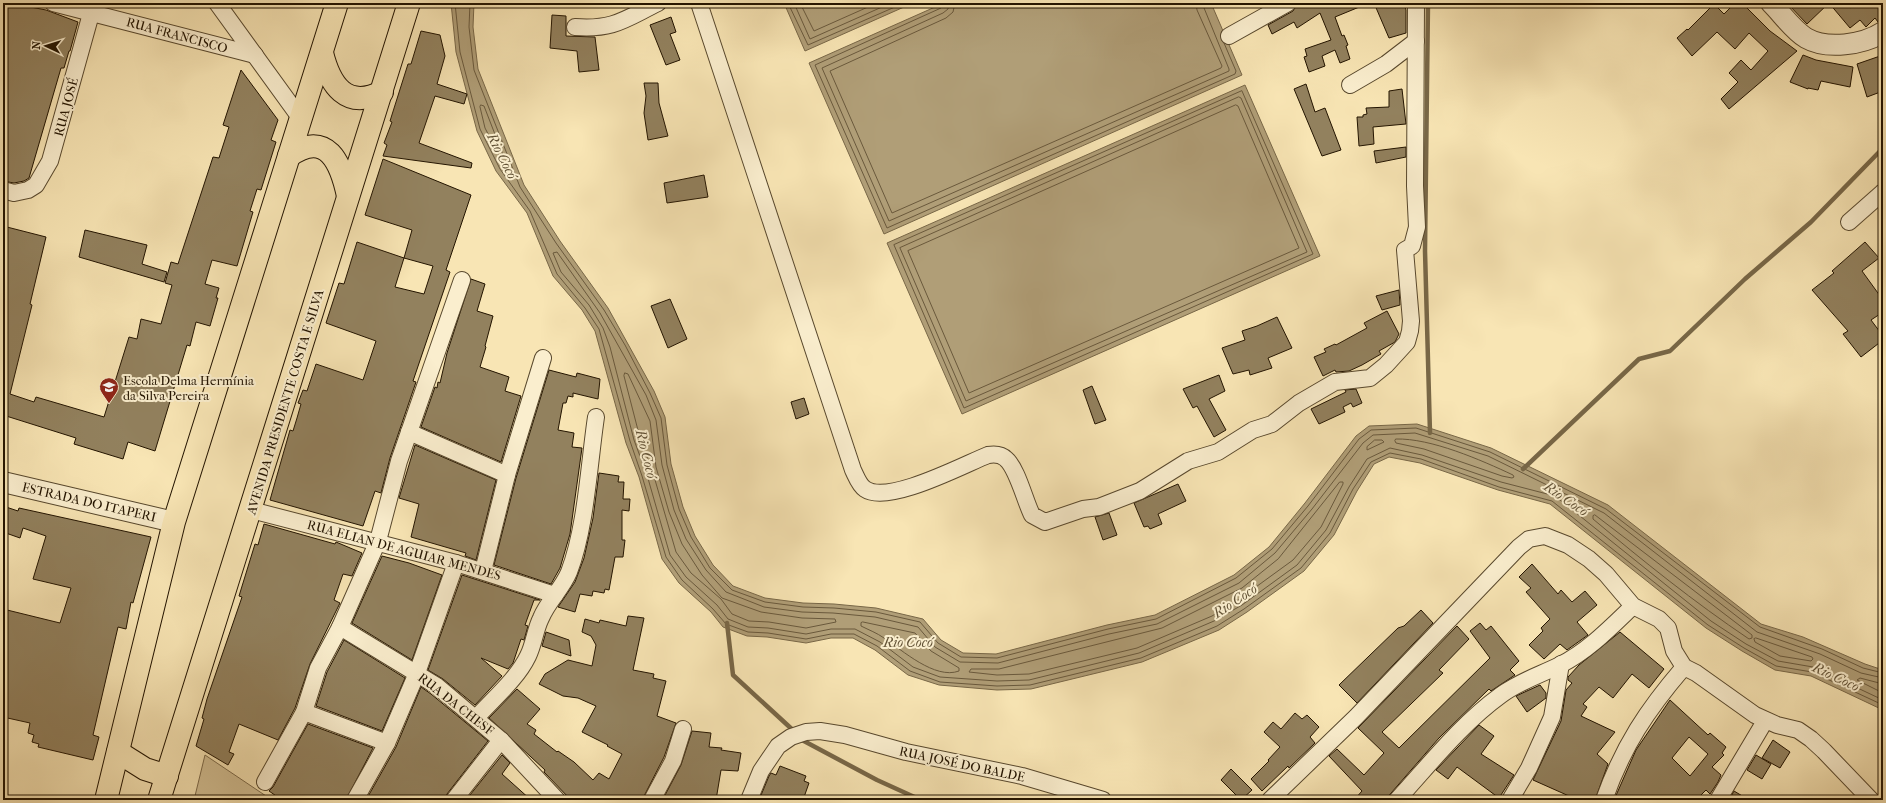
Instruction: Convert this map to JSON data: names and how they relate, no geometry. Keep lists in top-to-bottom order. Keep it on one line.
{"streets":{"main road":["AVENIDA PRESIDENTE COSTA E SILVA"],"street":["RUA FRANCISCO","RUA JOSÉ","ESTRADA DO ITAPERI","RUA ELIAN DE AGUIAR MENDES","RUA DA CHESF","RUA JOSÉ DO BALDE"]},"crossings":[["RUA FRANCISCO","RUA JOSÉ"],["AVENIDA PRESIDENTE COSTA E SILVA","RUA ELIAN DE AGUIAR MENDES"]],"water":["Rio Cocó"],"places":{"school or university":["Escola Delma Hermínia da Silva Pereira"]},"north":"left"}
